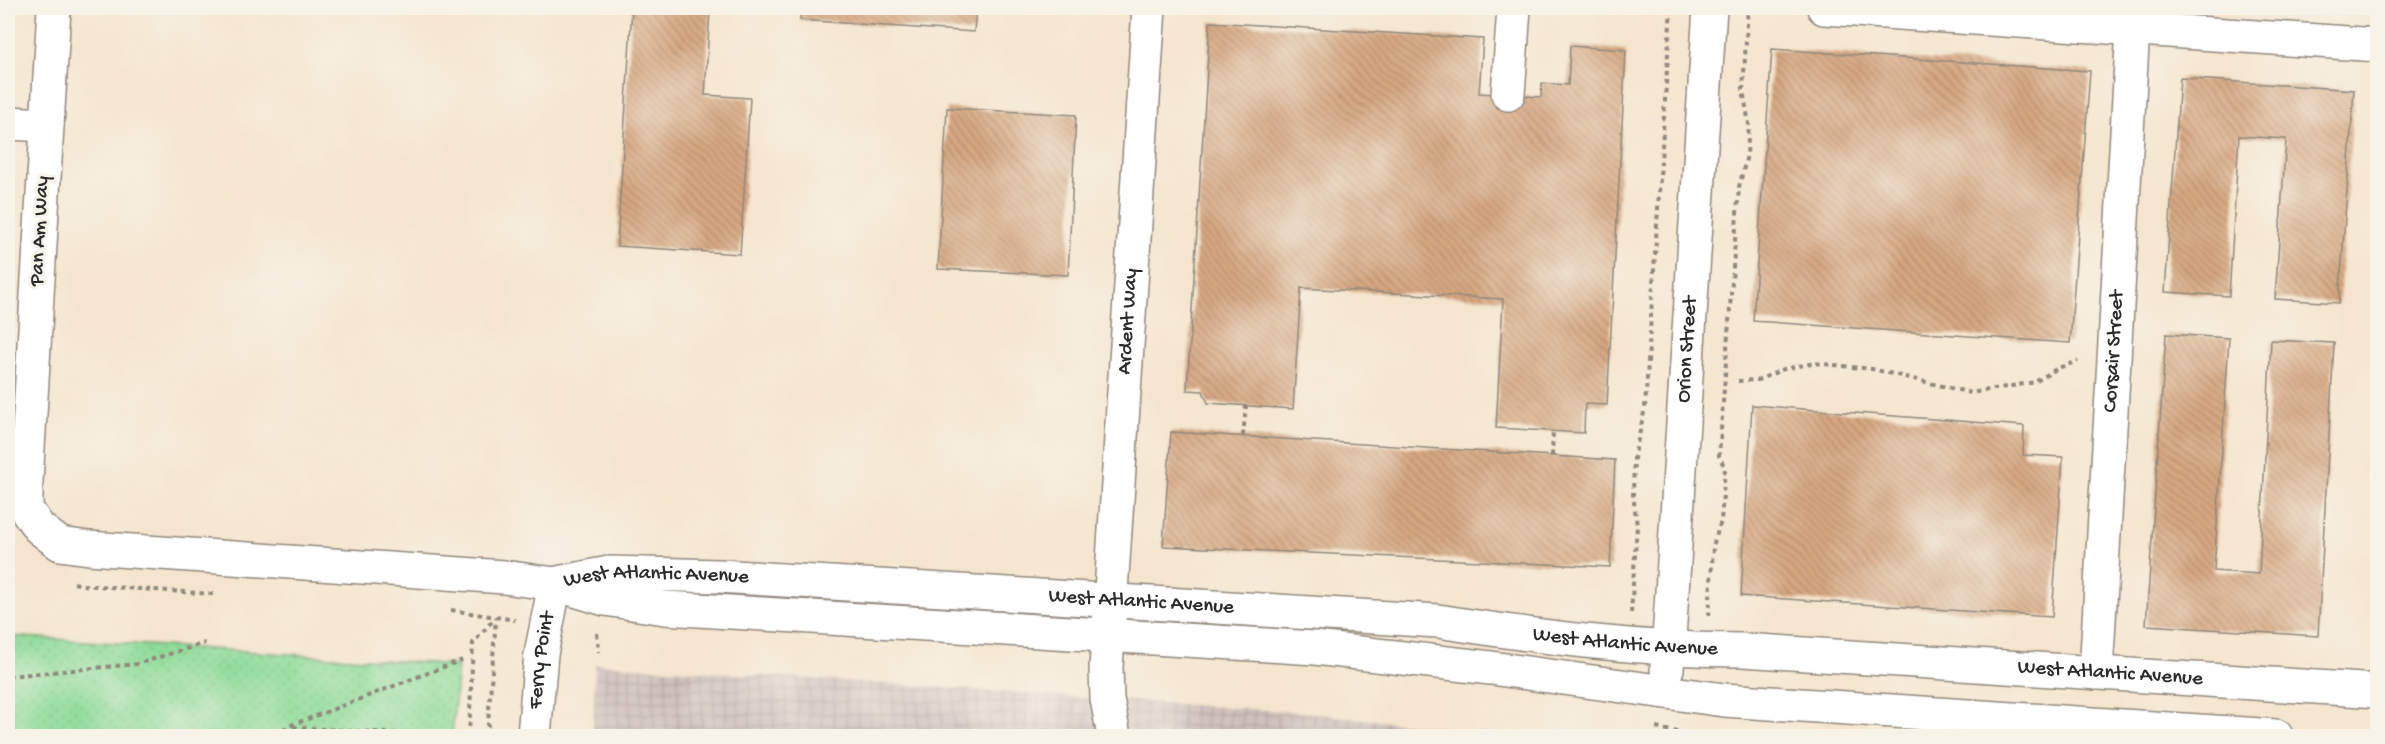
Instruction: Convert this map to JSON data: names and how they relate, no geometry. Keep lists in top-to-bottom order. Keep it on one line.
{"streets":{"street":["Pan Am Way","Ardent Way","Orion Street","Corsair Street","West Atlantic Avenue","Ferry Point"]},"crossings":[["Pan Am Way","West Atlantic Avenue"],["Pan Am Way","Ferry Point"],["Ardent Way","West Atlantic Avenue"],["Orion Street","West Atlantic Avenue"],["Corsair Street","West Atlantic Avenue"],["West Atlantic Avenue","Ferry Point"]]}
